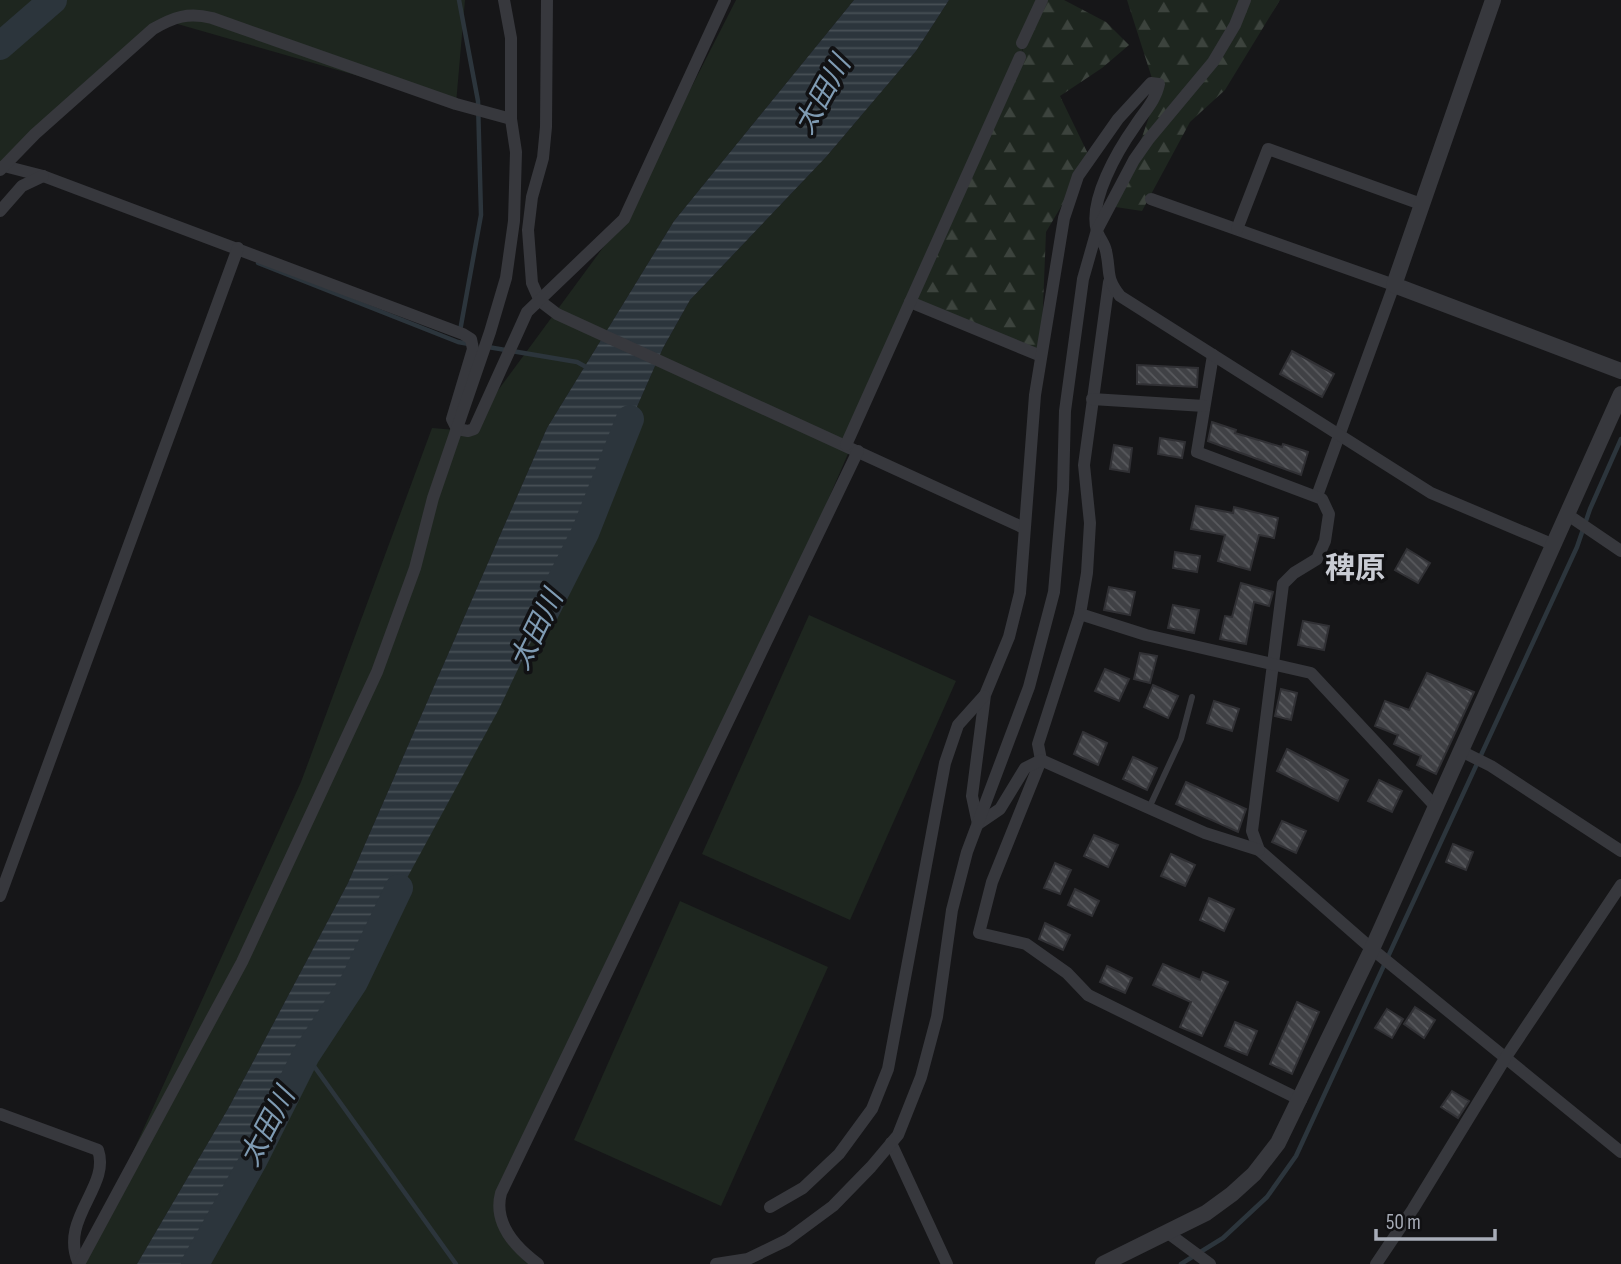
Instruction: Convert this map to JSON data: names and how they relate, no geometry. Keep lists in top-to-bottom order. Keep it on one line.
{"districts":["稗原"],"water":["太田川"],"scale_bar":"50 m"}
